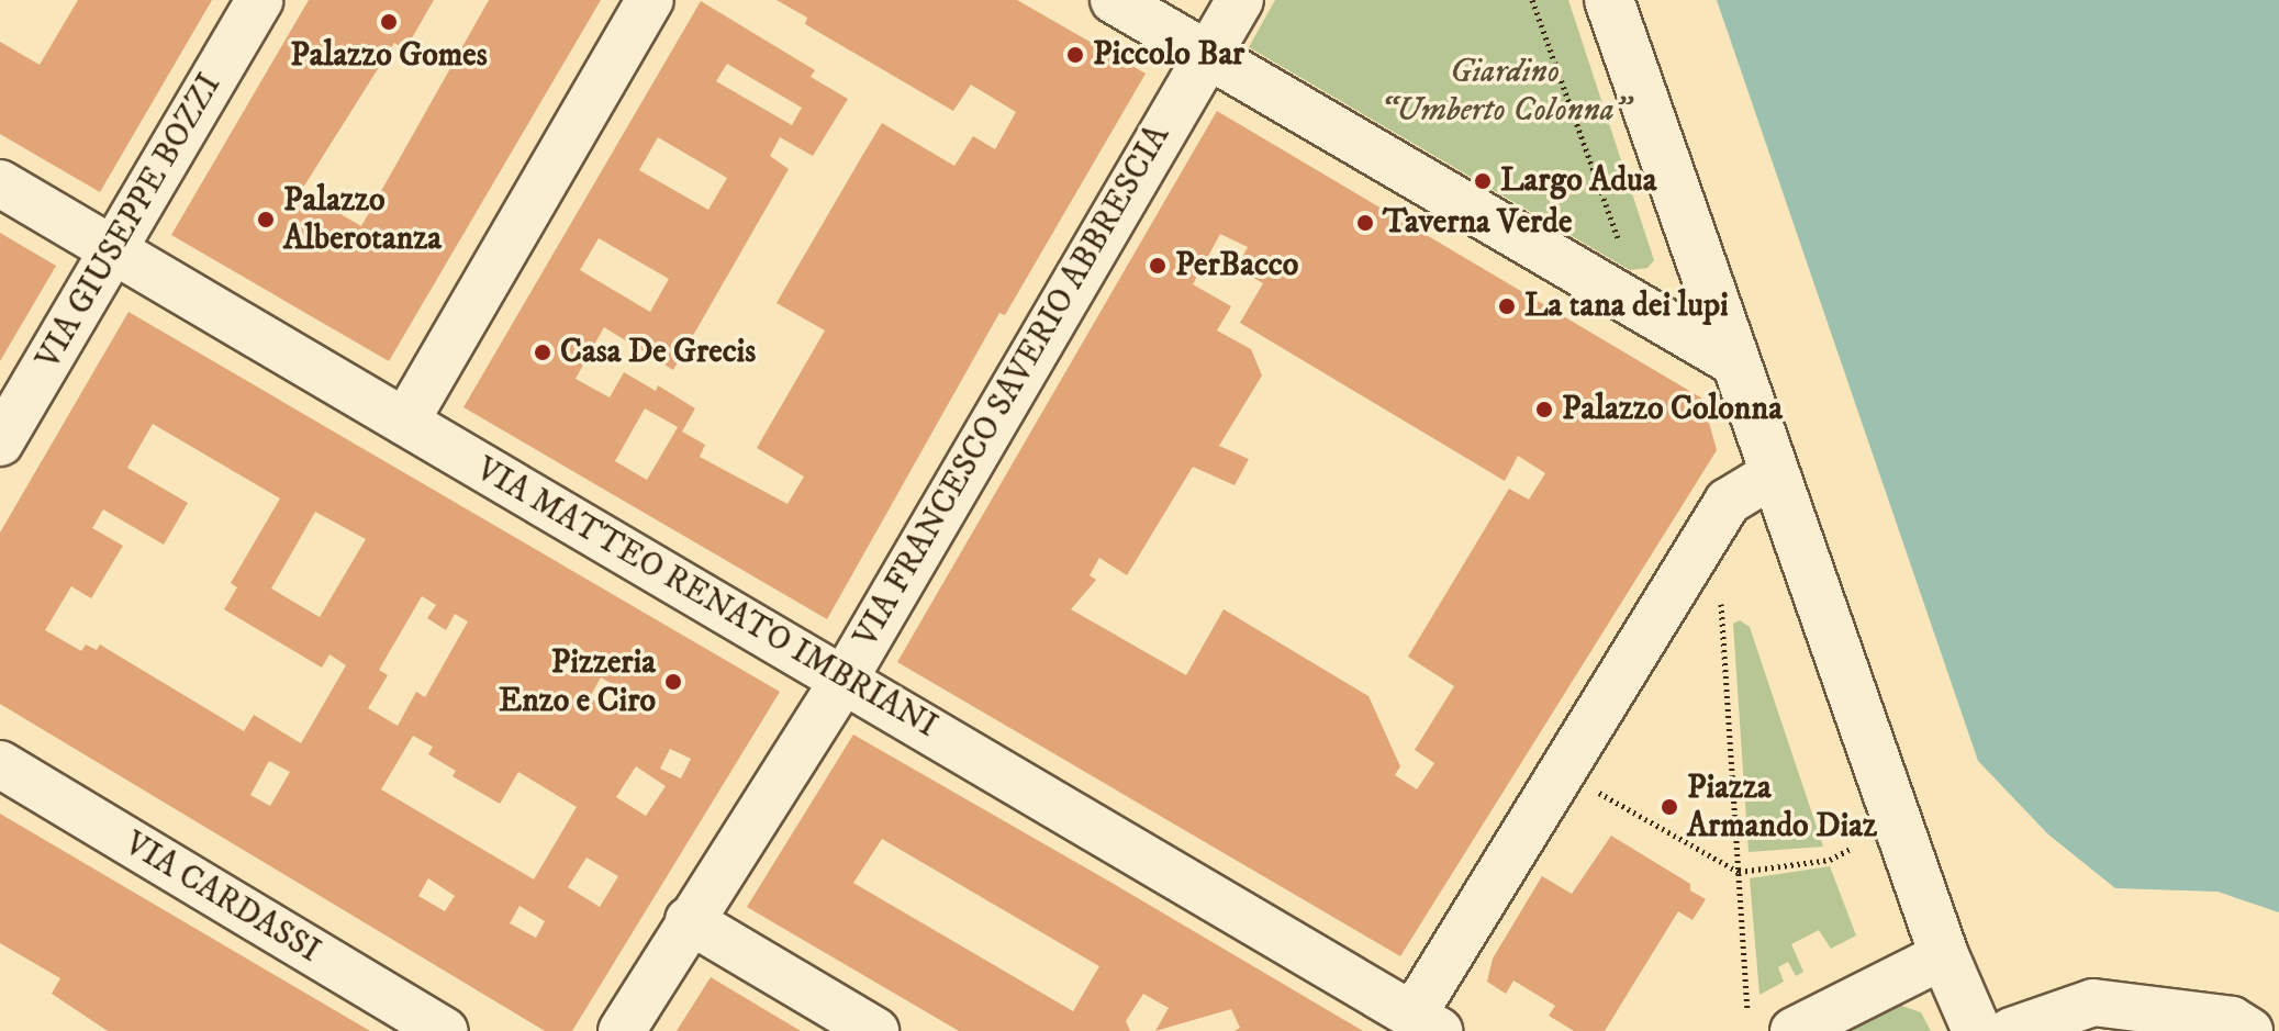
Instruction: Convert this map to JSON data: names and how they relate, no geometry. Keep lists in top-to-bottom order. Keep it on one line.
{"streets":{"street":["VIA GIUSEPPE BOZZI","VIA FRANCESCO SAVERIO ABBRESCIA","VIA MATTEO RENATO IMBRIANI","VIA CARDASSI"]},"crossings":[["VIA GIUSEPPE BOZZI","VIA MATTEO RENATO IMBRIANI"],["VIA FRANCESCO SAVERIO ABBRESCIA","VIA MATTEO RENATO IMBRIANI"]],"parks":["Giardino “Umberto Colonna”"],"places":["Palazzo Gomes","Piccolo Bar","Largo Adua","Palazzo Alberotanza","Taverna Verde","PerBacco","La tana dei lupi","Casa De Grecis","Palazzo Colonna","Pizzeria Enzo e Ciro","Piazza Armando Diaz"]}
